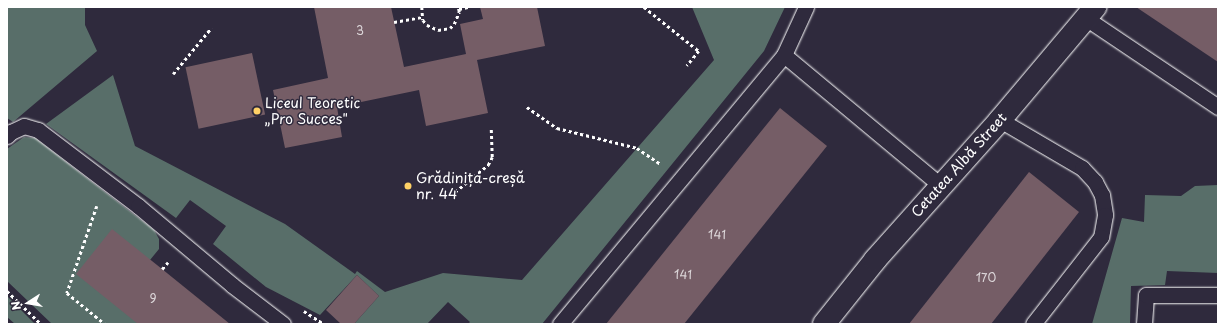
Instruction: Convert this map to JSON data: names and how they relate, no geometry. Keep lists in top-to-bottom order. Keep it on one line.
{"streets":{"street":["Cetatea Albă Street"]},"places":["Liceul Teoretic „Pro Succes\"","Grădinița-creșă nr. 44"],"house_numbers":["3","141","141","170","9"],"north":"left"}
